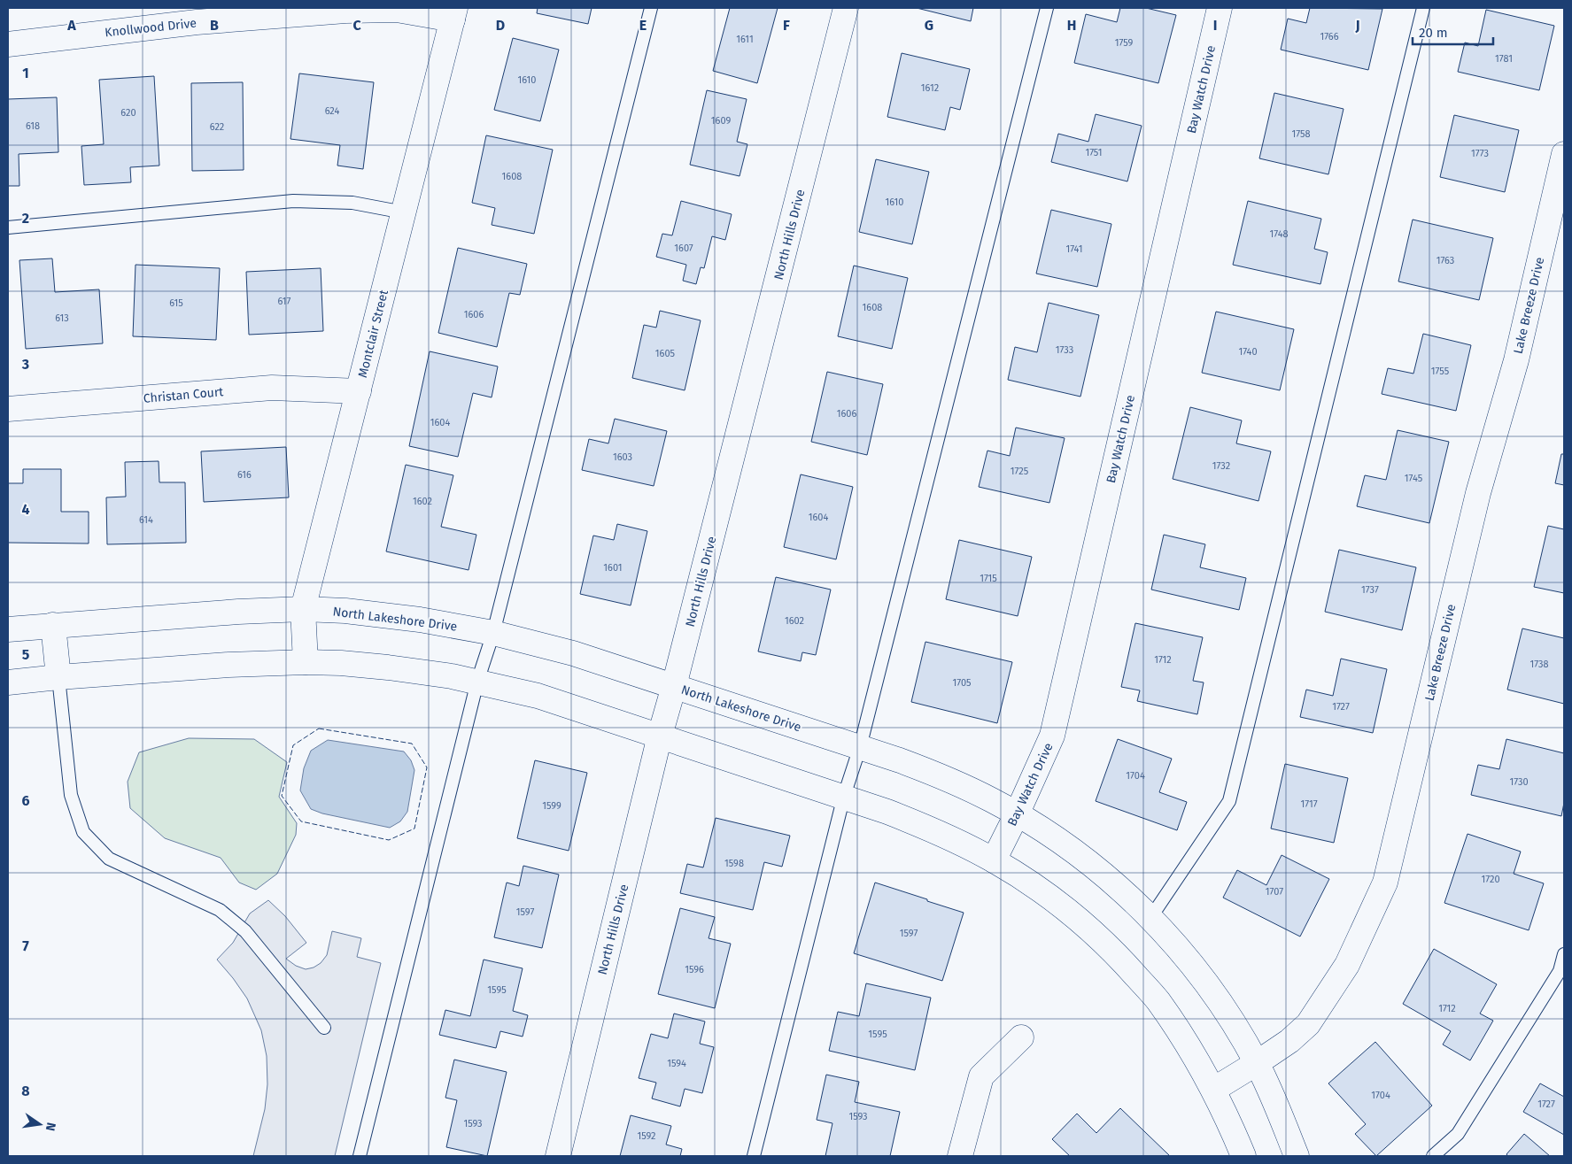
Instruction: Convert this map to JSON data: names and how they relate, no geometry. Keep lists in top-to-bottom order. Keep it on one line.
{"streets":{"street":["Knollwood Drive","Bay Watch Drive","North Hills Drive","Lake Breeze Drive","Montclair Street","Christan Court","North Lakeshore Drive"]},"crossings":[["Knollwood Drive","Montclair Street"],["Bay Watch Drive","North Lakeshore Drive"],["North Hills Drive","North Lakeshore Drive"],["Lake Breeze Drive","North Lakeshore Drive"],["Montclair Street","Christan Court"],["Montclair Street","North Lakeshore Drive"]],"house_numbers":["1766","1611","1759","1781","1610","1612","624","620","1609","618","622","1758","1751","1773","1608","1610","1748","1607","1741","1763","617","615","1608","1606","613","1733","1740","1605","1755","1606","1604","1603","1732","1725","616","1745","1602","1604","614","1601","1715","1737","1602","1712","1738","1705","1727","1704","1730","1717","1599","1598","1720","1707","1597","1597","1596","1595","1712","1595","1594","1704","1727","1593","1593","1592"],"scale_bar":"20 m","north":"right","grid":{"columns":["A","B","C","D","E","F","G","H","I","J"],"rows":["1","2","3","4","5","6","7","8"]}}
